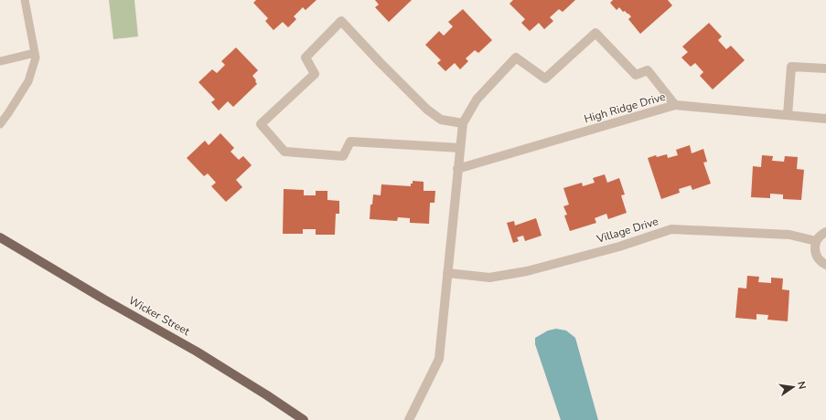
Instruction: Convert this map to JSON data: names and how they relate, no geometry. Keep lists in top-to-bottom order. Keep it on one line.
{"streets":{"main road":["Wicker Street"],"street":["High Ridge Drive","Village Drive"]},"crossings":[["High Ridge Drive","Village Drive"]],"north":"right"}
